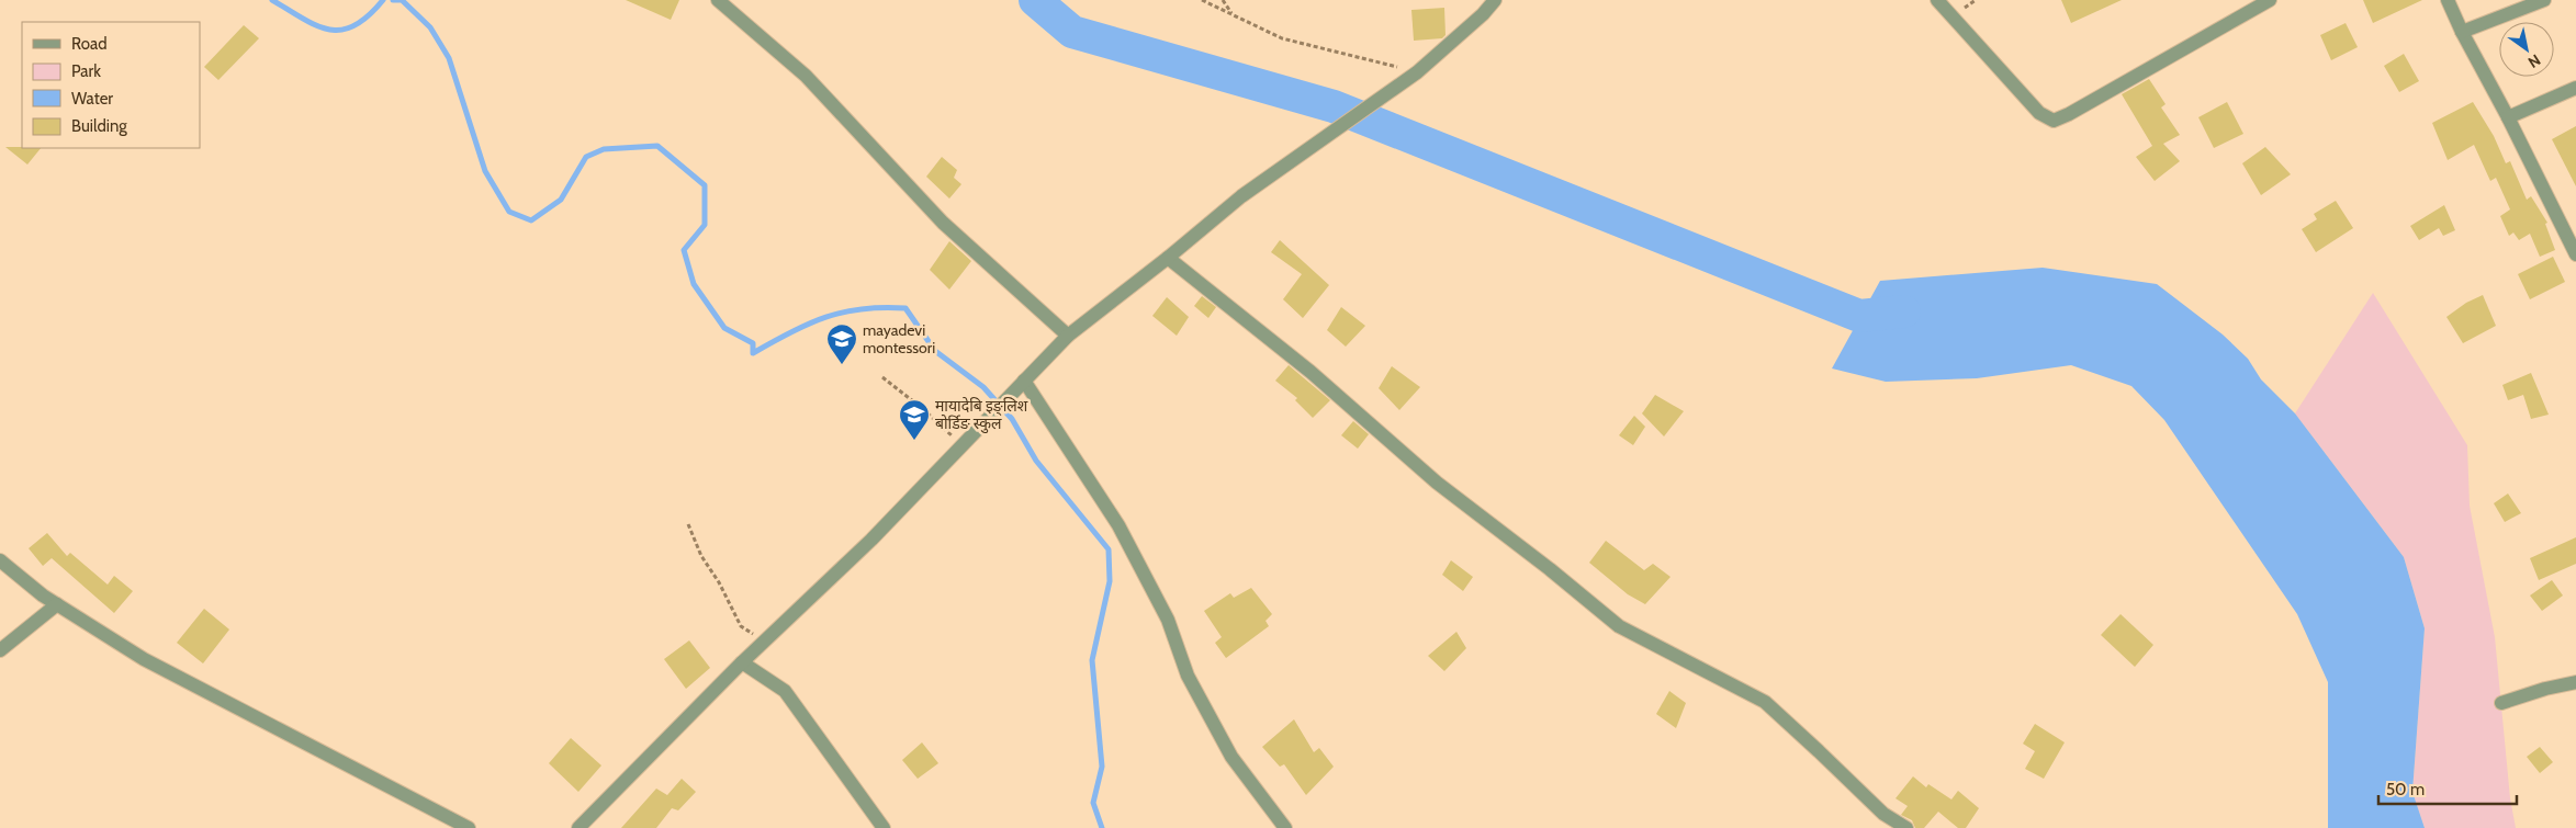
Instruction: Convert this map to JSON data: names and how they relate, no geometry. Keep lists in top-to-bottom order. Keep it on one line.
{"places":{"school or university":["mayadevi montessori","मायादेबि इङ्लिश बोर्डिङ स्कुल"]},"legend":["Road","Park","Water","Building"],"scale_bar":"50 m","north":"bottom right"}
